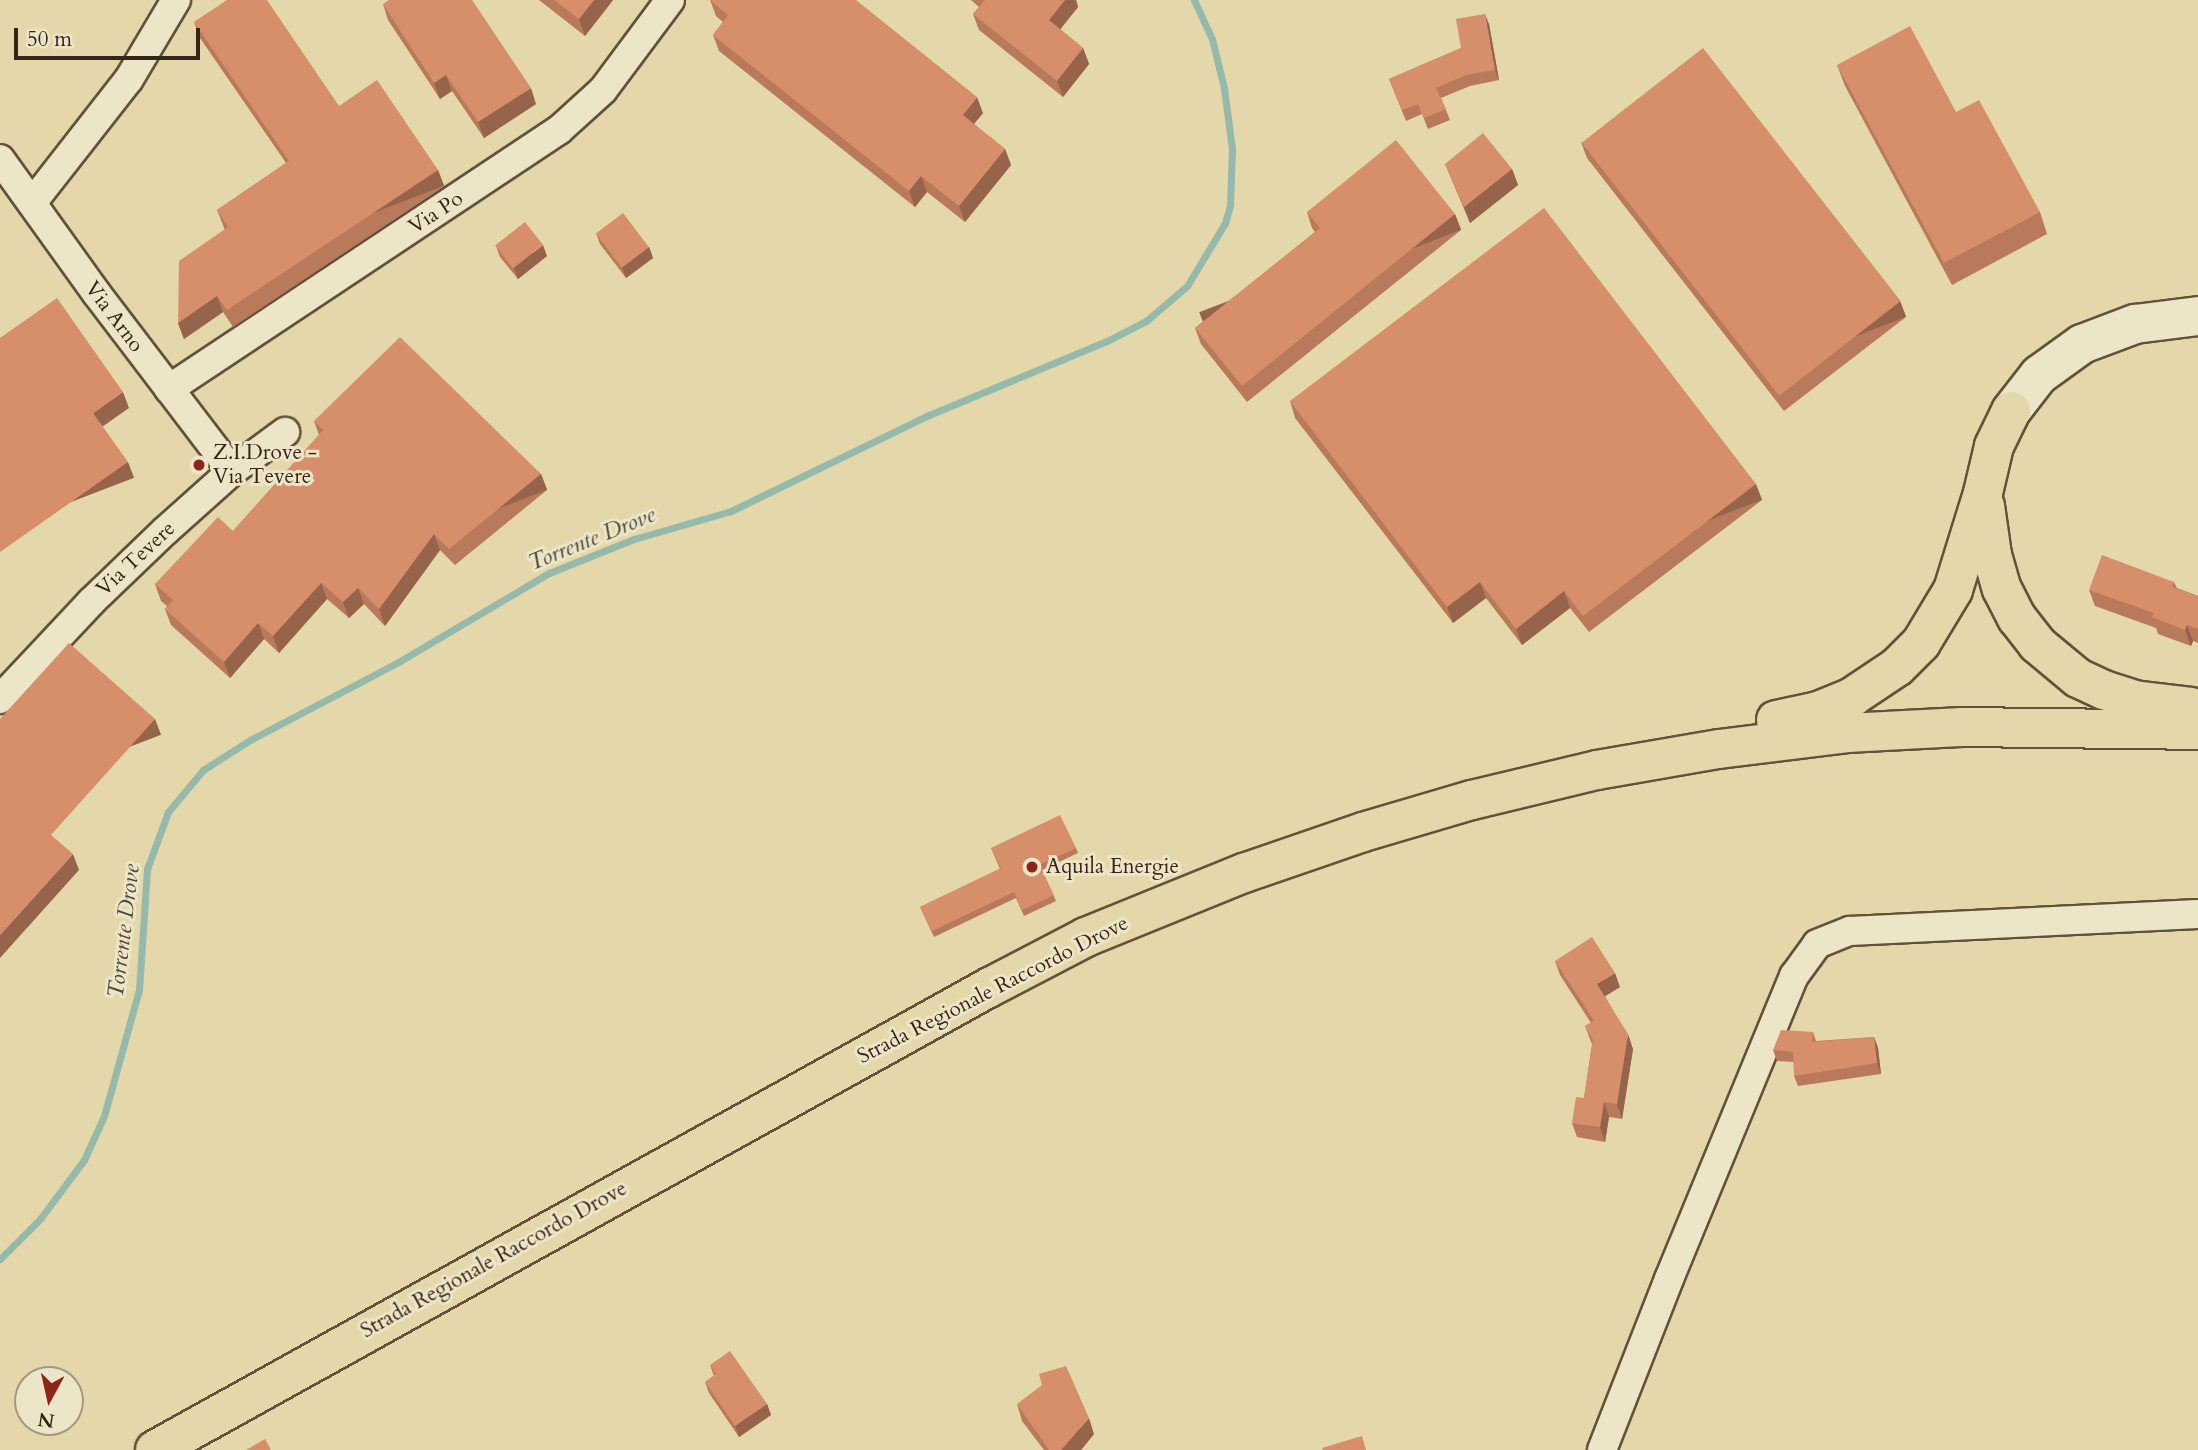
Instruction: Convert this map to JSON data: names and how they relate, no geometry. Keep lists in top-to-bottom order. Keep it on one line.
{"streets":{"main road":["Strada Regionale Raccordo Drove"],"street":["Via Po","Via Arno","Via Tevere"]},"crossings":[["Via Po","Via Arno"],["Via Arno","Via Tevere"]],"water":["Torrente Drove"],"places":["Z.I.Drove - Via Tevere","Aquila Energie"],"scale_bar":"50 m","north":"bottom"}
